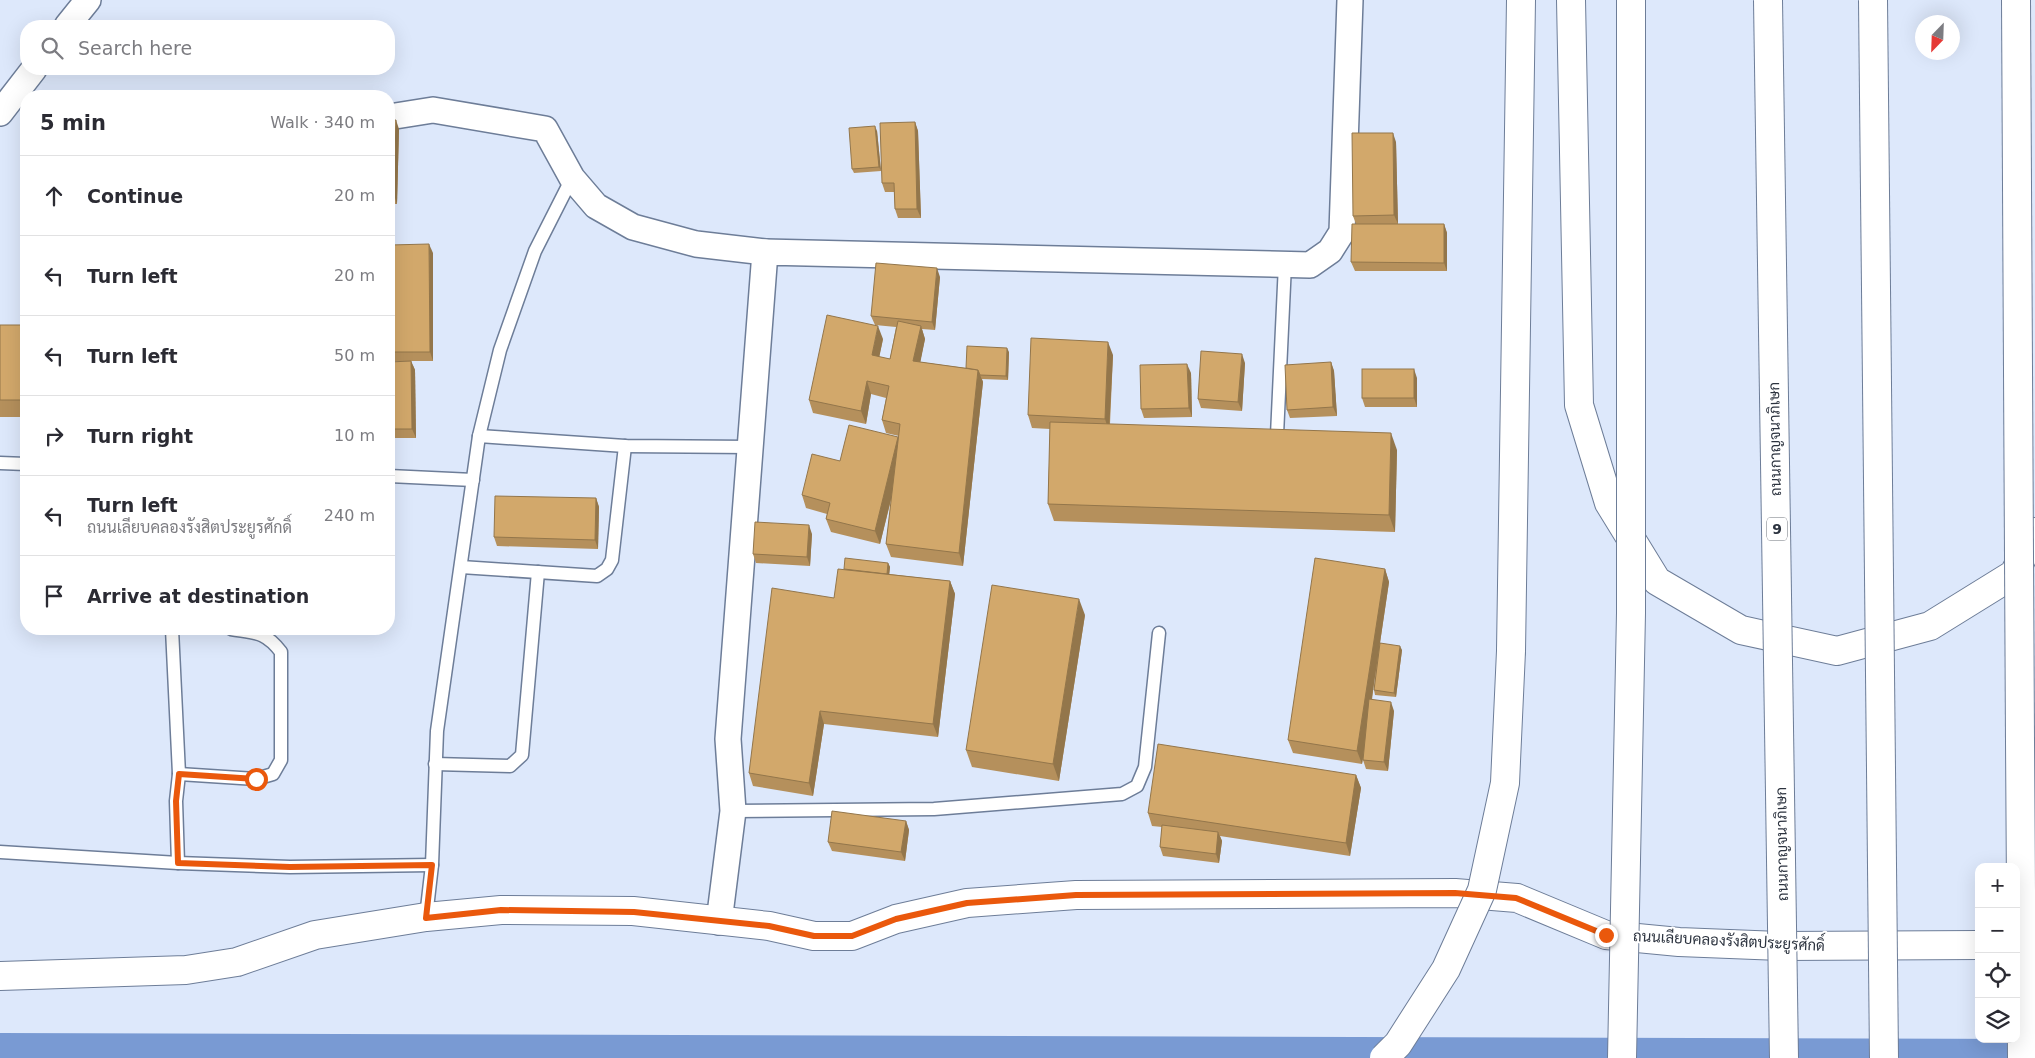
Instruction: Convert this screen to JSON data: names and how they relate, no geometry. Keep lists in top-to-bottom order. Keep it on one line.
{"streets":{"main road":["ถนนกาญจนาภิเษก","9","ถนนเลียบคลองรังสิตประยูรศักดิ์"]},"north":"bottom left","page":{"search":"Search here","heading":["5 min","Walk · 340 m"],"list":[["Continue","20 m"],["Turn left","20 m"],["Turn left","50 m"],["Turn right","10 m"],["Turn left","ถนนเลียบคลองรังสิตประยูรศักดิ์","240 m"],"Arrive at destination"],"map_buttons":["+","−"]}}
